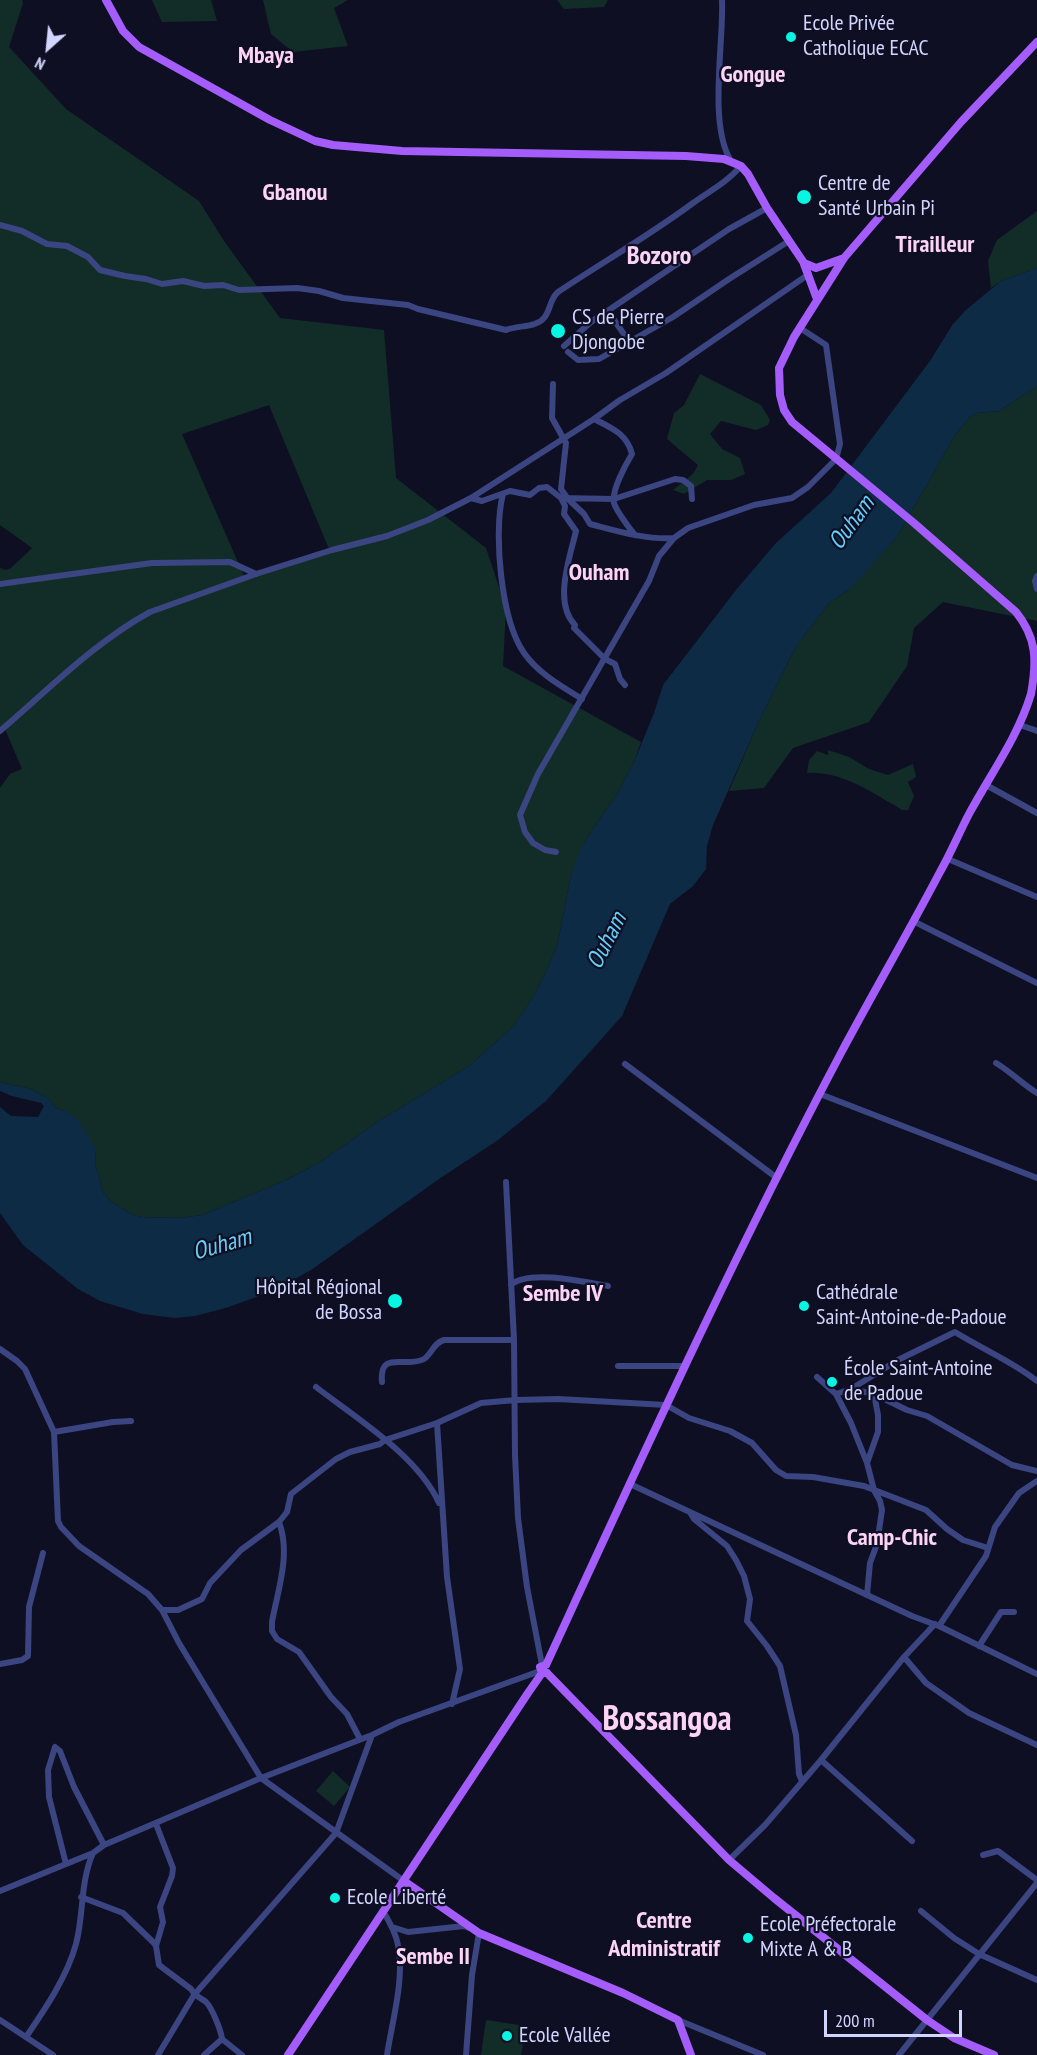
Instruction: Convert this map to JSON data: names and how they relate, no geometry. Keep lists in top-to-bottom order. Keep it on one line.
{"districts":["Mbaya","Gongue","Gbanou","Tirailleur","Bozoro","Ouham","Sembe IV","Camp-Chic","Bossangoa","Centre Administratif","Sembe II"],"water":["Ouham"],"places":["Ecole Privée Catholique ECAC","Centre de Santé Urbain Pi","CS de Pierre Djongobe","Hôpital Régional de Bossa","Cathédrale Saint-Antoine-de-Padoue","École Saint-Antoine de Padoue","Ecole Liberté","Ecole Préfectorale Mixte A & B","Ecole Vallée"],"scale_bar":"200 m","north":"bottom left"}
